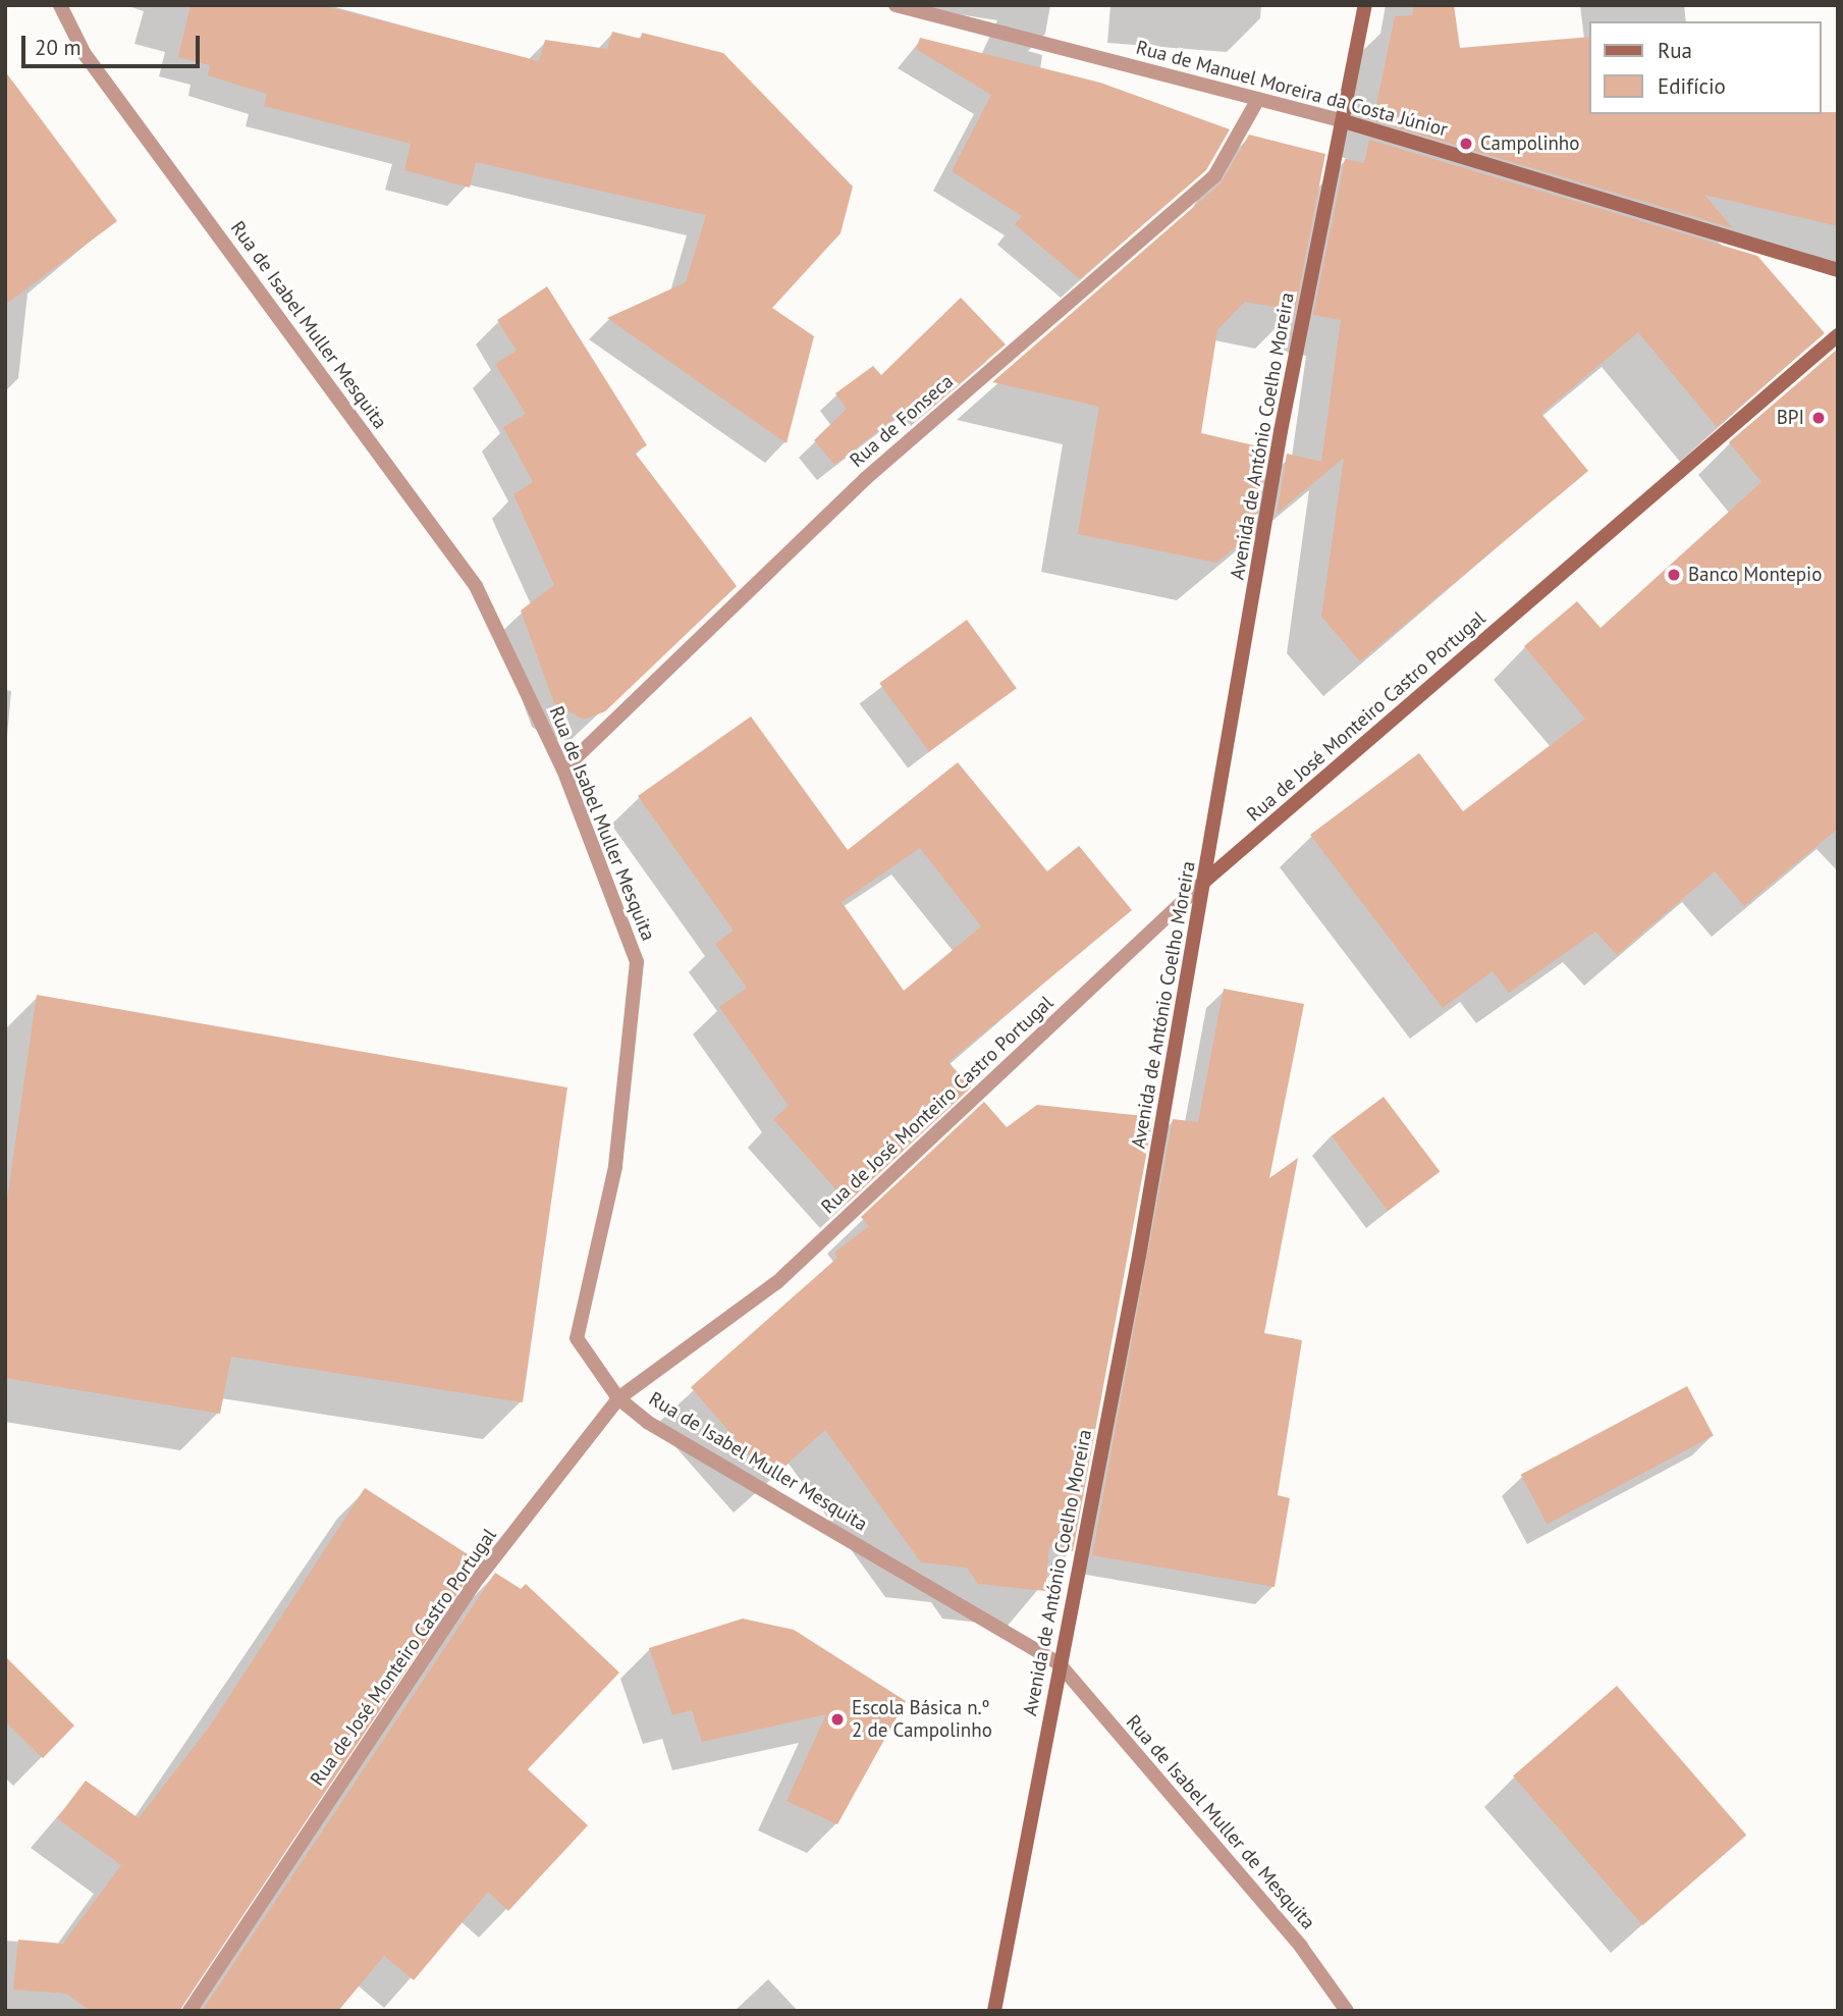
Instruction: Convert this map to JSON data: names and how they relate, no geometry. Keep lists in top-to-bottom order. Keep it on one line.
{"streets":{"main road":["Rua de Manuel Moreira da Costa Júnior","Avenida de António Coelho Moreira","Rua de José Monteiro Castro Portugal"],"street":["Rua de Isabel Muller Mesquita","Rua de Fonseca","Rua de Isabel Muller de Mesquita"]},"crossings":[["Rua de Manuel Moreira da Costa Júnior","Rua de Fonseca"],["Rua de Manuel Moreira da Costa Júnior","Avenida de António Coelho Moreira"],["Rua de Isabel Muller Mesquita","Rua de Fonseca"],["Rua de Isabel Muller Mesquita","Avenida de António Coelho Moreira"],["Rua de Isabel Muller Mesquita","Rua de José Monteiro Castro Portugal"],["Rua de Isabel Muller Mesquita","Rua de Isabel Muller de Mesquita"],["Avenida de António Coelho Moreira","Rua de José Monteiro Castro Portugal"],["Avenida de António Coelho Moreira","Rua de Isabel Muller de Mesquita"]],"places":["Campolinho","BPI","Banco Montepio","Escola Básica n.º 2 de Campolinho"],"legend":["Rua","Edifício"],"scale_bar":"20 m"}
